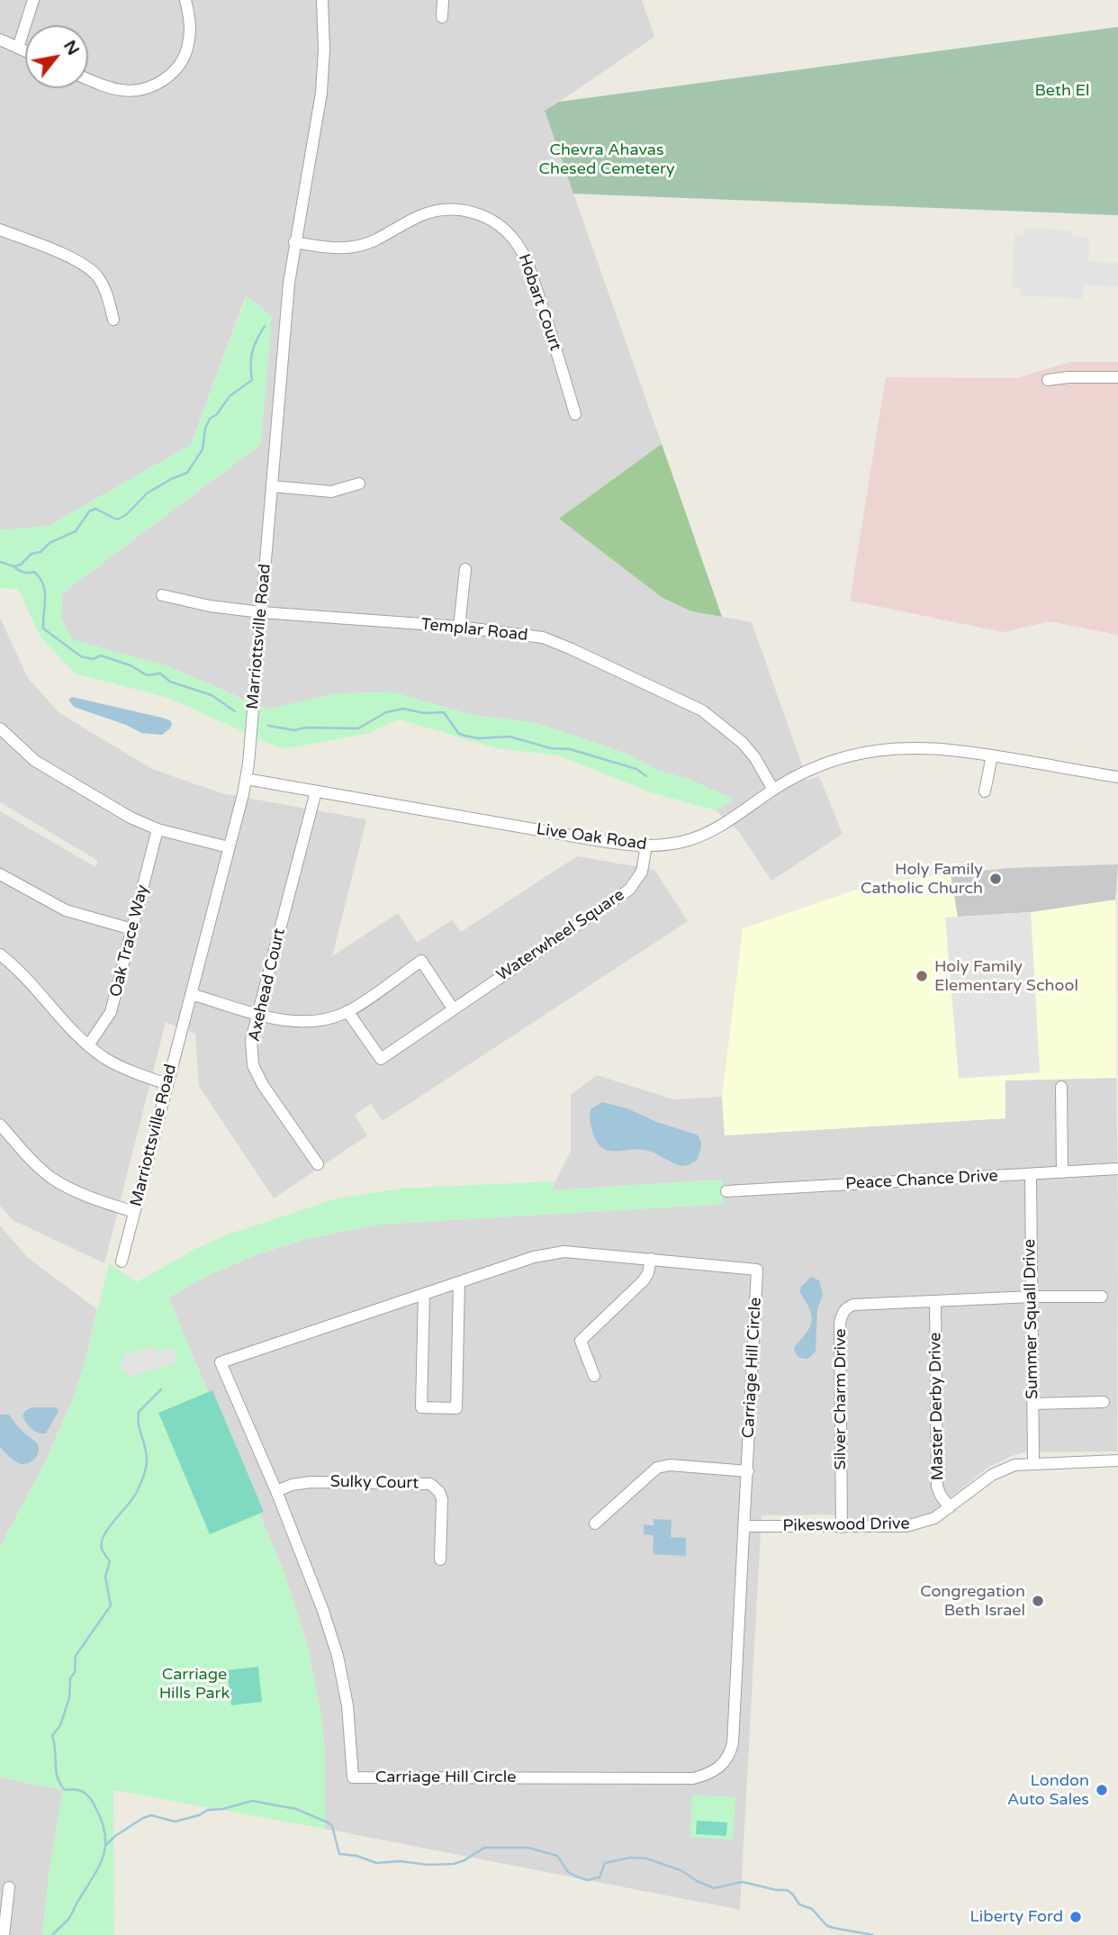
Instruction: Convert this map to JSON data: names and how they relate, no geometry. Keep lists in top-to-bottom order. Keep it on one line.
{"streets":{"street":["Hobart Court","Templar Road","Marriottsville Road","Live Oak Road","Waterwheel Square","Oak Trace Way","Axehead Court","Peace Chance Drive","Summer Squall Drive","Carriage Hill Circle","Silver Charm Drive","Master Derby Drive","Sulky Court","Pikeswood Drive"]},"crossings":[["Hobart Court","Marriottsville Road"],["Templar Road","Marriottsville Road"],["Templar Road","Live Oak Road"],["Marriottsville Road","Live Oak Road"],["Live Oak Road","Waterwheel Square"],["Live Oak Road","Axehead Court"],["Peace Chance Drive","Summer Squall Drive"],["Summer Squall Drive","Silver Charm Drive"],["Summer Squall Drive","Pikeswood Drive"],["Carriage Hill Circle","Sulky Court"],["Carriage Hill Circle","Pikeswood Drive"],["Silver Charm Drive","Master Derby Drive"],["Silver Charm Drive","Pikeswood Drive"],["Master Derby Drive","Pikeswood Drive"]],"parks":["Beth El","Chevra Ahavas Chesed Cemetery","Carriage Hills Park"],"places":["Holy Family Catholic Church","Holy Family Elementary School","Congregation Beth Israel","London Auto Sales","Liberty Ford"],"north":"top right"}
